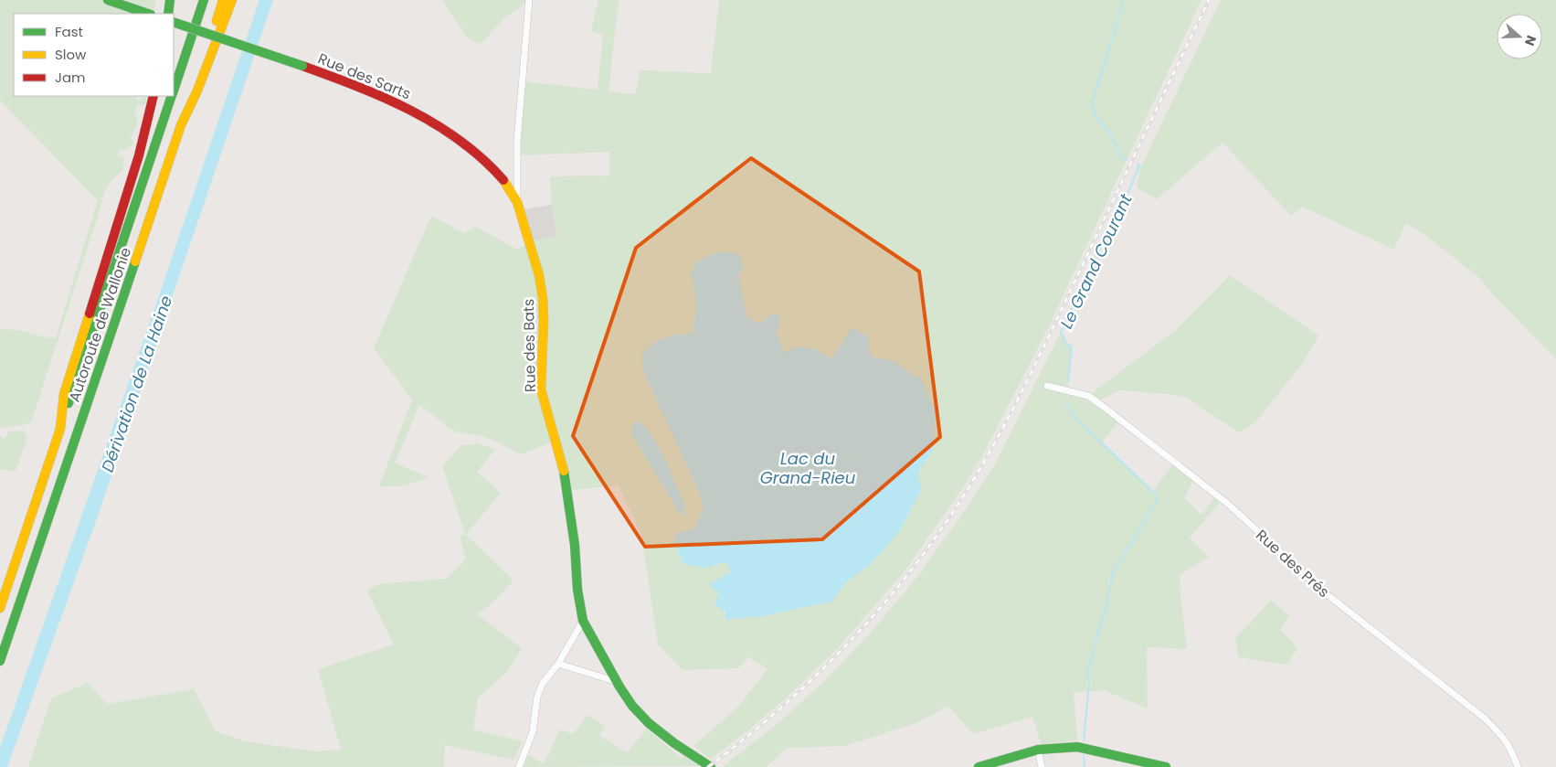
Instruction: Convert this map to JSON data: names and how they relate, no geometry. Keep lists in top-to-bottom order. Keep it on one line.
{"streets":{"main road":["Rue des Sarts","Autoroute de Wallonie","Rue des Bats"],"street":["Rue des Prés"]},"crossings":[["Rue des Sarts","Rue des Bats"]],"water":["Le Grand Courant","Dérivation de La Haine","Lac du Grand-Rieu"],"legend":["Fast","Slow","Jam"],"north":"right"}
